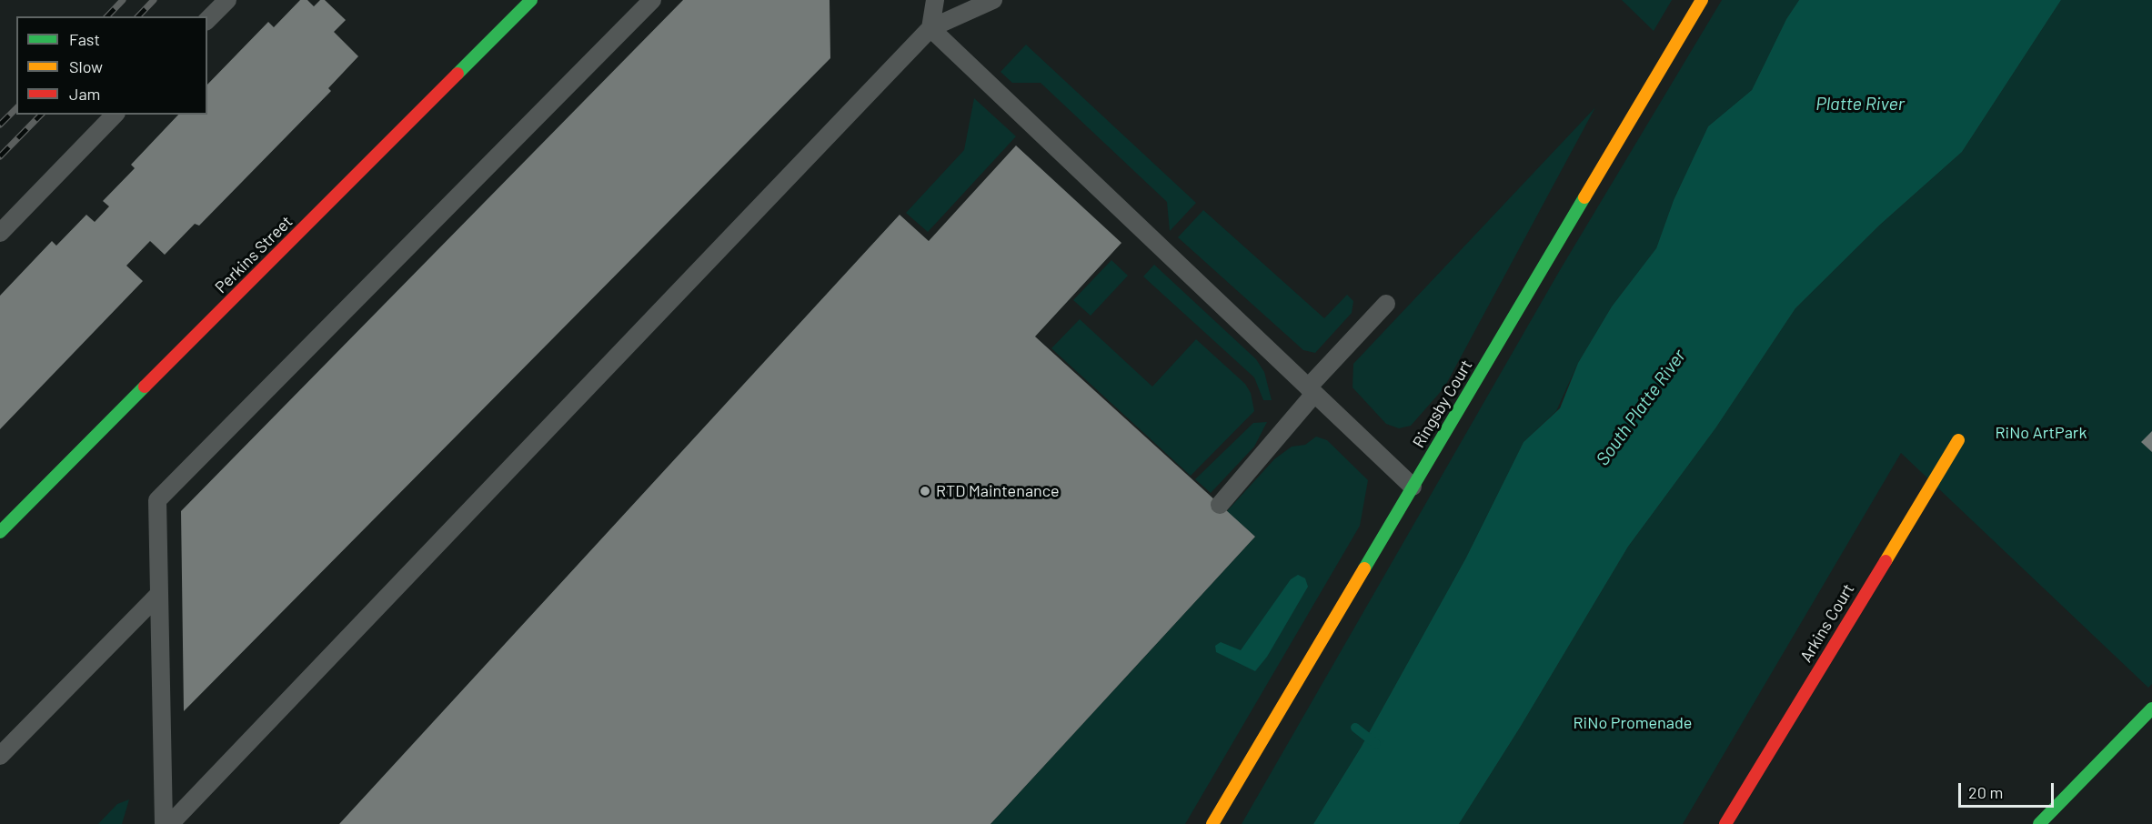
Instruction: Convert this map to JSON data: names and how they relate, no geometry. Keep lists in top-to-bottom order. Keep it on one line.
{"streets":{"street":["Perkins Street","Ringsby Court","Arkins Court"]},"water":["Platte River","South Platte River"],"parks":["RiNo ArtPark","RiNo Promenade"],"places":["RTD Maintenance"],"legend":["Fast","Slow","Jam"],"scale_bar":"20 m"}
